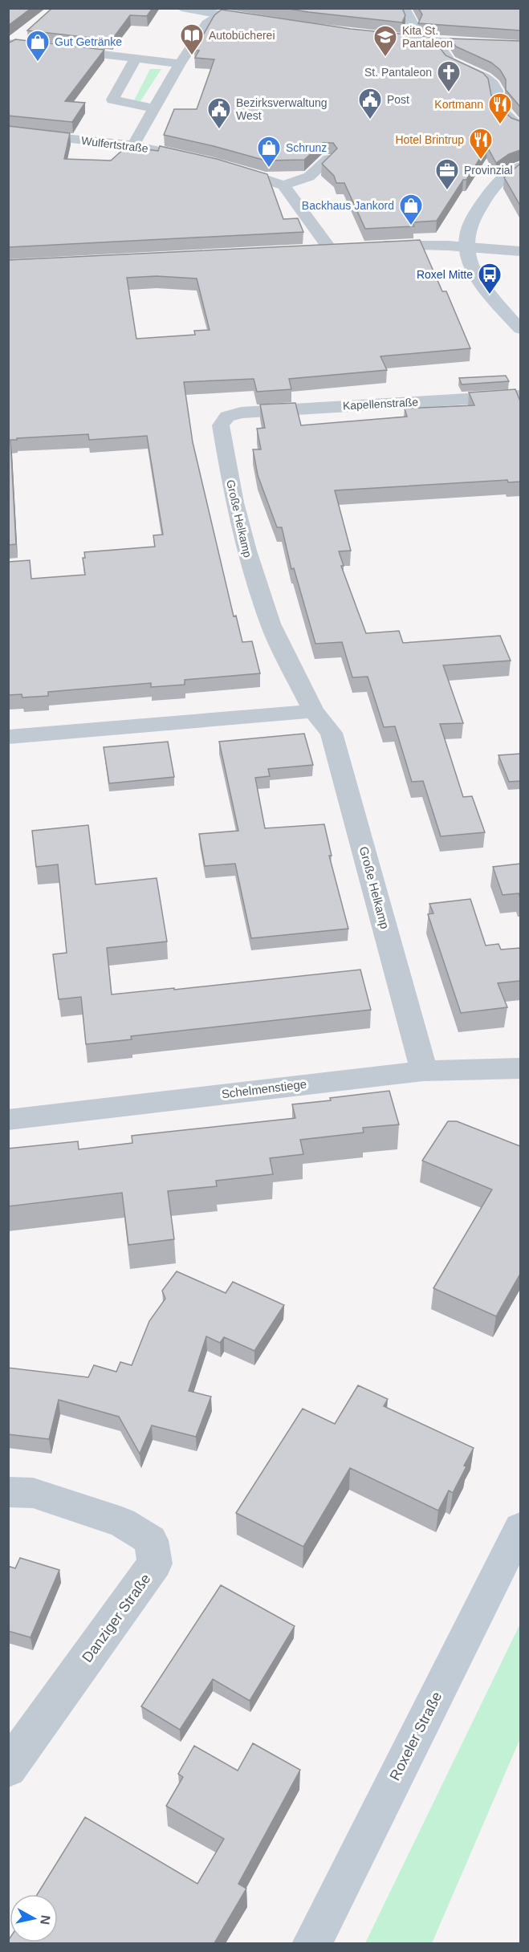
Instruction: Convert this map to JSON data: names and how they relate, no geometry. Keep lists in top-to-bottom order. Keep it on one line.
{"streets":{"main road":["Roxeler Straße"],"street":["Wulfertstraße","Kapellenstraße","Große Helkamp","Schelmenstiege","Danziger Straße"]},"crossings":[["Kapellenstraße","Große Helkamp"],["Große Helkamp","Schelmenstiege"]],"places":{"library":["Autobücherei"],"school or university":["Kita St. Pantaleon"],"shop":["Gut Getränke","Schrunz","Backhaus Jankord"],"church":["St. Pantaleon"],"public building":["Post","Bezirksverwaltung West"],"restaurant":["Kortmann","Hotel Brintrup"],"office":["Provinzial"],"bus stop":["Roxel Mitte"]},"north":"right"}
